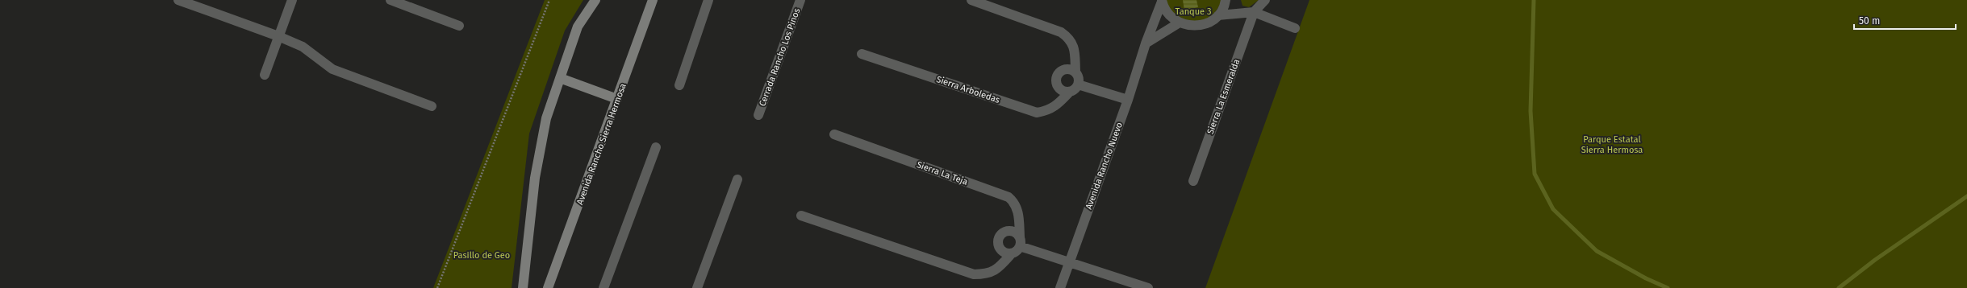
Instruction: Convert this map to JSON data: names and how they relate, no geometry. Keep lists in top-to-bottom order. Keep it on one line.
{"streets":{"street":["Cerrada Rancho Los Pinos","Sierra Arboledas","Sierra La Esmeralda","Avenida Rancho Sierra Hermosa","Avenida Rancho Nuevo","Sierra La Teja"]},"parks":["Tanque 3","Parque Estatal Sierra Hermosa","Pasillo de Geo"],"scale_bar":"50 m"}
